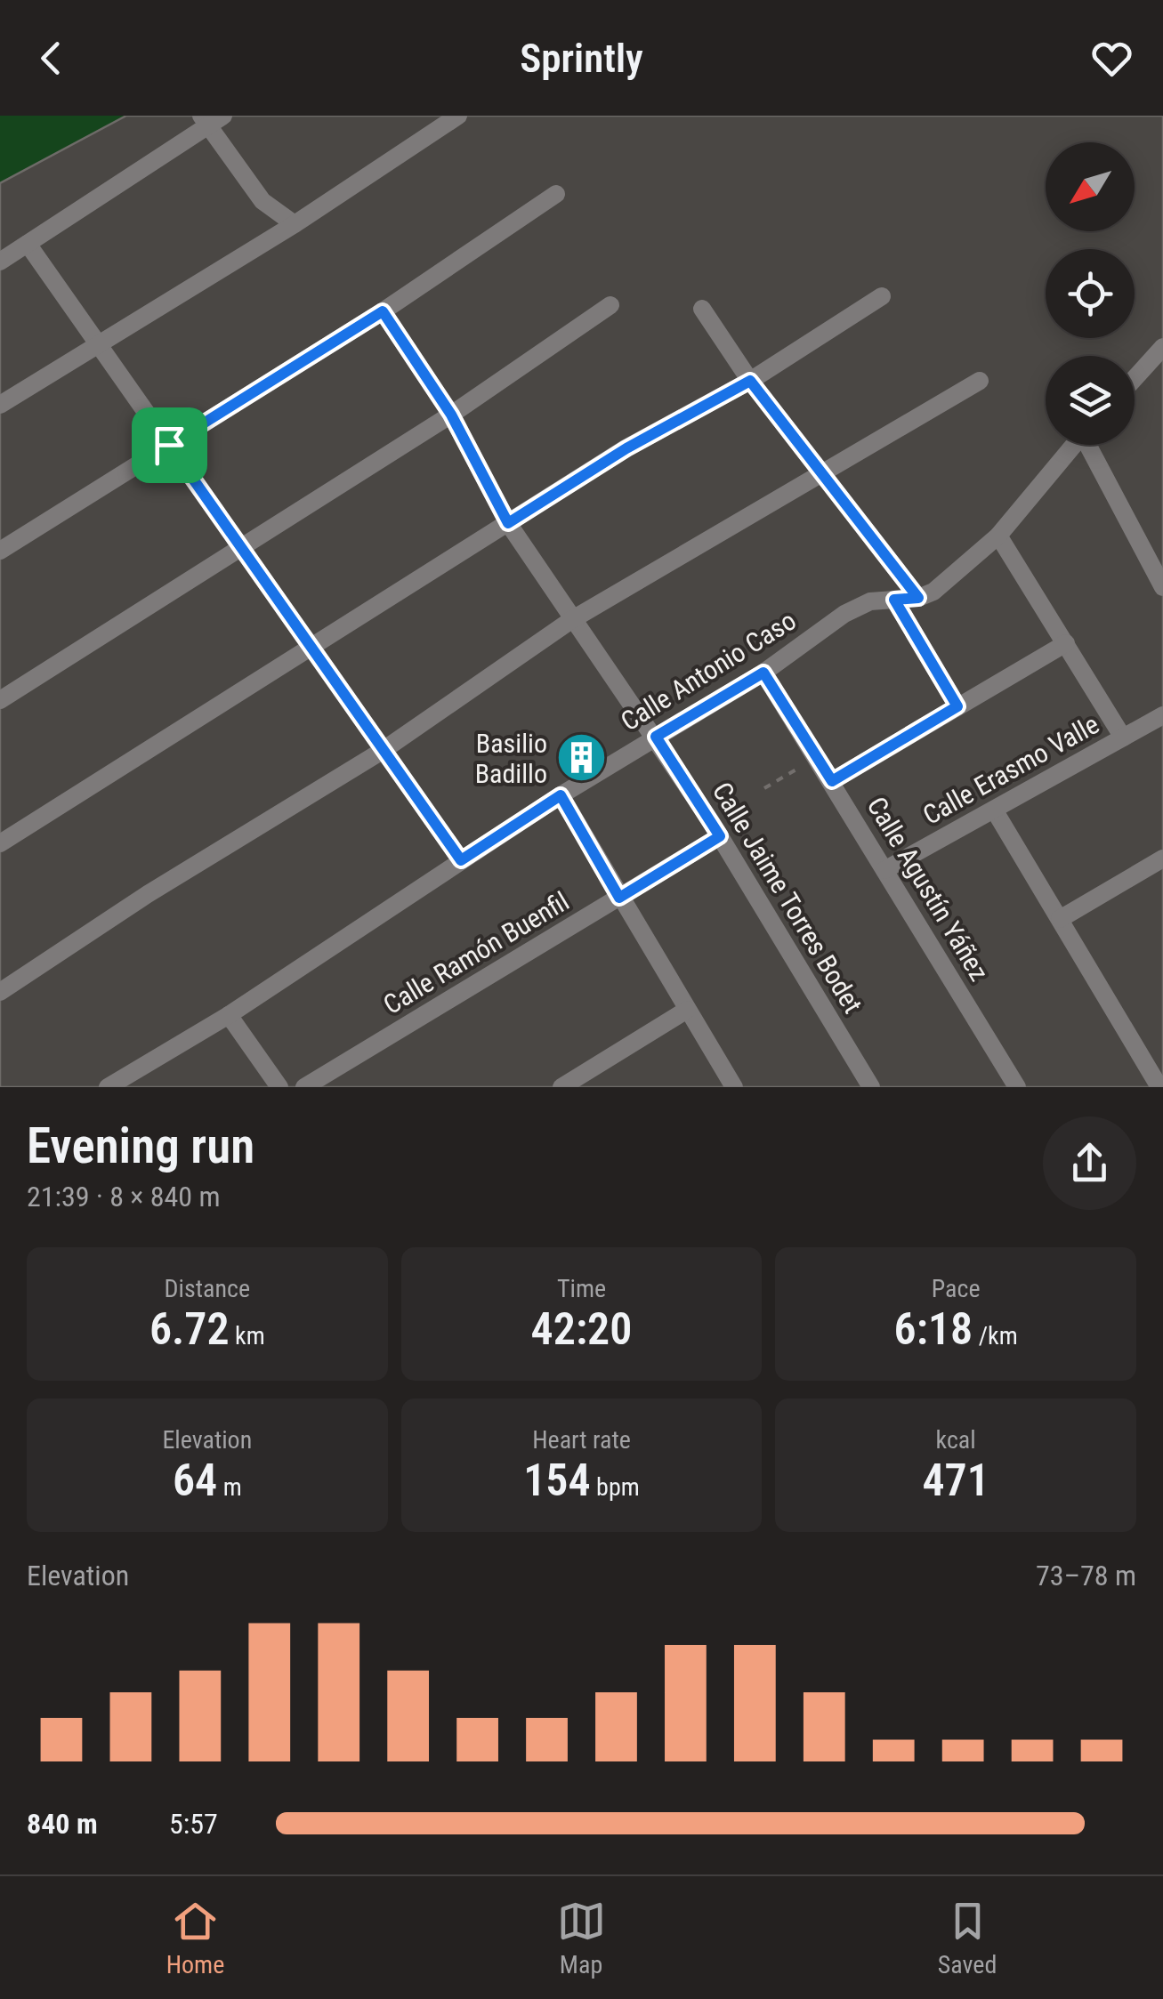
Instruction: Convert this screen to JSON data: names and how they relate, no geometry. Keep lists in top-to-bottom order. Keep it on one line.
{"streets":{"street":["Calle Antonio Caso","Calle Erasmo Valle","Calle Agustín Yáñez","Calle Jaime Torres Bodet","Calle Ramón Buenfil"]},"crossings":[["Calle Antonio Caso","Calle Agustín Yáñez"],["Calle Antonio Caso","Calle Jaime Torres Bodet"],["Calle Erasmo Valle","Calle Agustín Yáñez"],["Calle Jaime Torres Bodet","Calle Ramón Buenfil"]],"places":{"building":["Basilio Badillo"]},"north":"bottom left","page":{"header":"Sprintly","heading":["Evening run","21:39 · 8 × 840 m"],"stats":[["Distance","6.72 km"],["Time","42:20"],["Pace","6:18 /km"],["Elevation","64 m"],["Heart rate","154 bpm"],["kcal","471"]],"chart":["Elevation","73–78 m"],"list":[{"name":"840 m","note":"5:57"}],"tabs":["Home","Map","Saved"]}}
